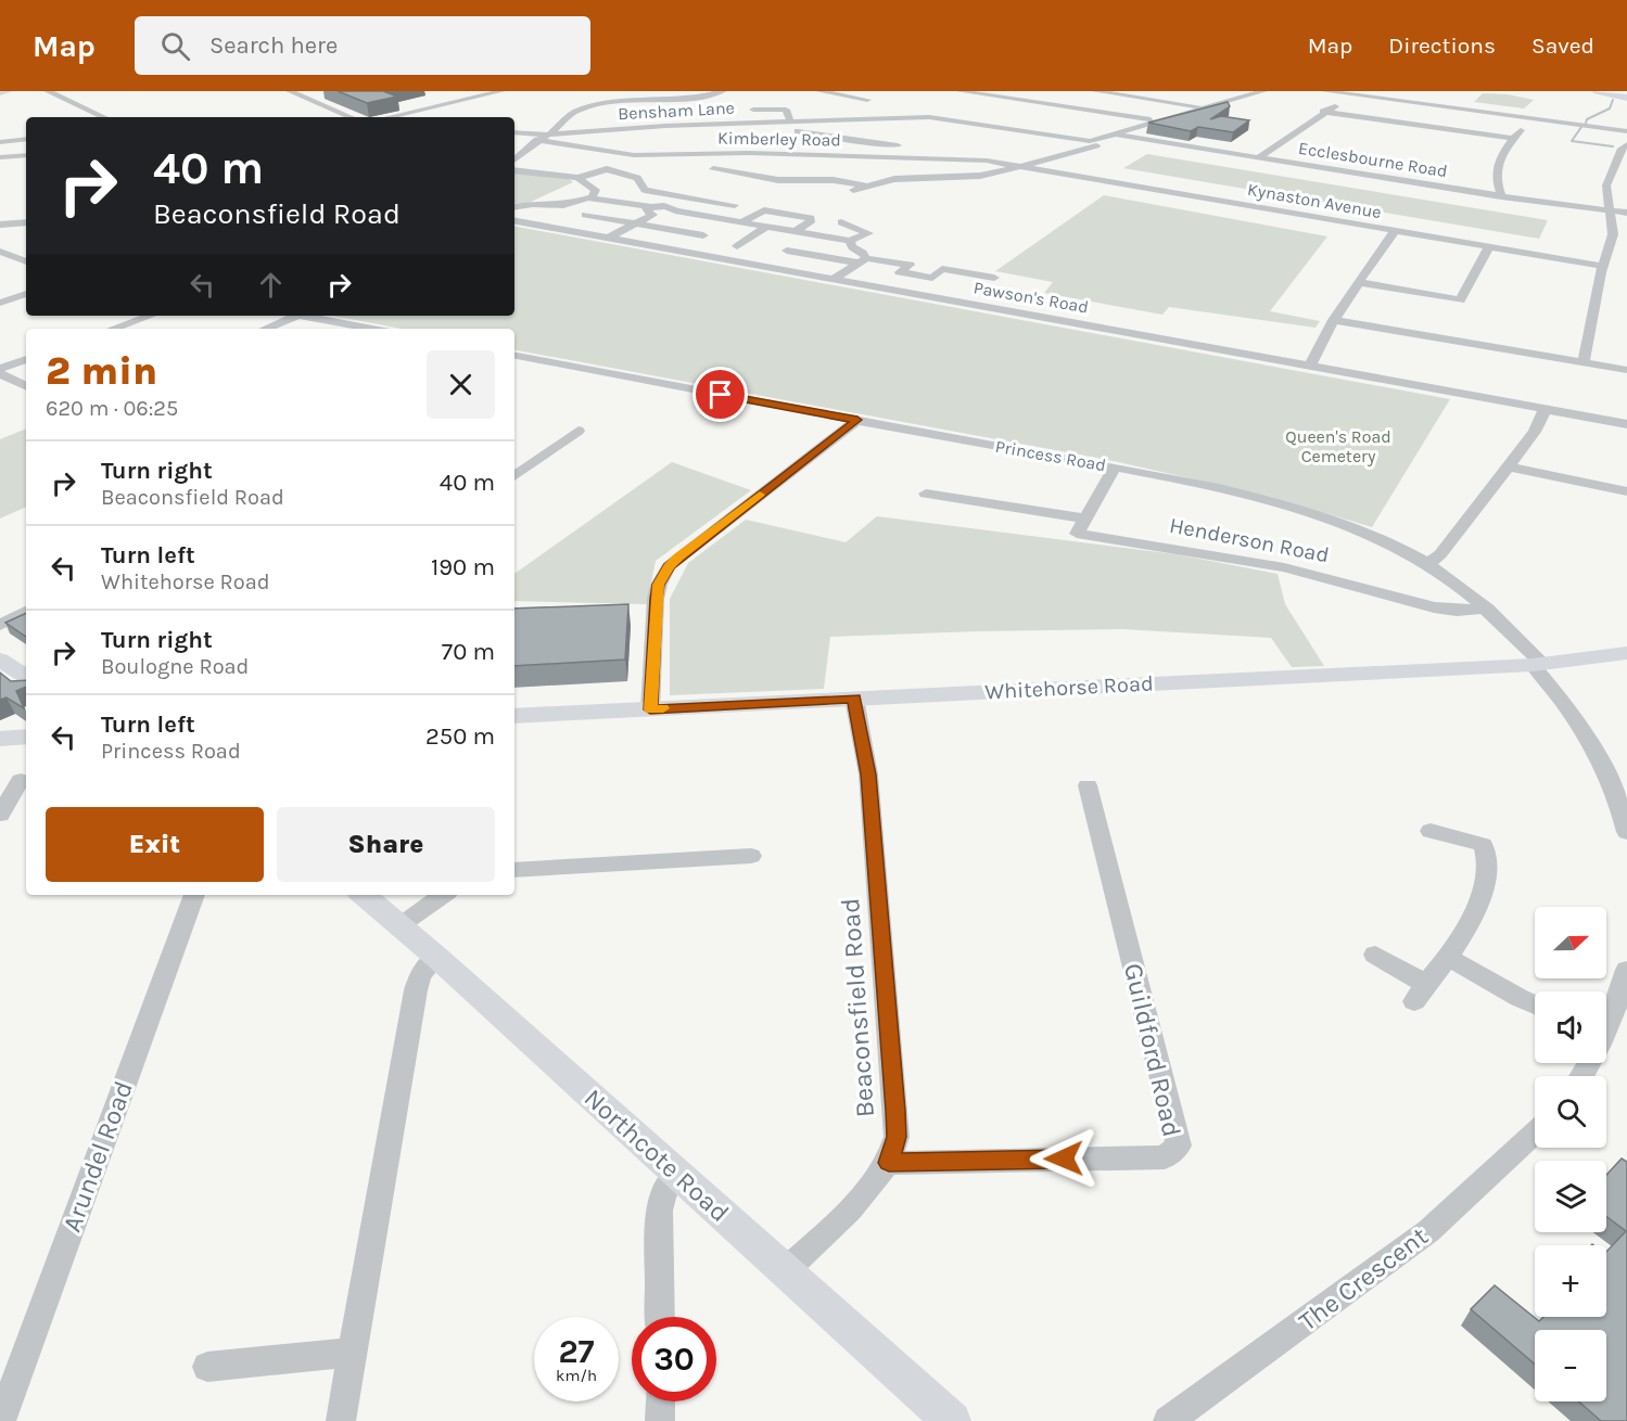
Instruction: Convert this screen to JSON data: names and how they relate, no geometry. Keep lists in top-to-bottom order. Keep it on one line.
{"streets":{"main road":["Whitehorse Road","Northcote Road"],"street":["Bensham Lane","Kimberley Road","Ecclesbourne Road","Kynaston Avenue","Pawson's Road","Princess Road","Henderson Road","Beaconsfield Road","Guildford Road","Arundel Road","The Crescent"]},"crossings":[["Bensham Lane","Kimberley Road"],["Bensham Lane","Ecclesbourne Road"],["Kimberley Road","Kynaston Avenue"],["Princess Road","Henderson Road"],["Princess Road","Whitehorse Road"],["Whitehorse Road","Beaconsfield Road"],["Beaconsfield Road","Guildford Road"],["Beaconsfield Road","Northcote Road"]],"parks":["Queen's Road Cemetery"],"north":"right","page":{"header":"Map","search":"Search here","nav":["Map","Directions","Saved"],"turn":["40 m","Beaconsfield Road"],"heading":["2 min","620 m · 06:25"],"list":[{"name":"Turn right","note":"Beaconsfield Road","value":"40 m"},{"name":"Turn left","note":"Whitehorse Road","value":"190 m"},{"name":"Turn right","note":"Boulogne Road","value":"70 m"},{"name":"Turn left","note":"Princess Road","value":"250 m"}],"buttons":["Exit","Share"],"map_buttons":["+","−"],"speed":"27 km/h","limit":"30"}}
